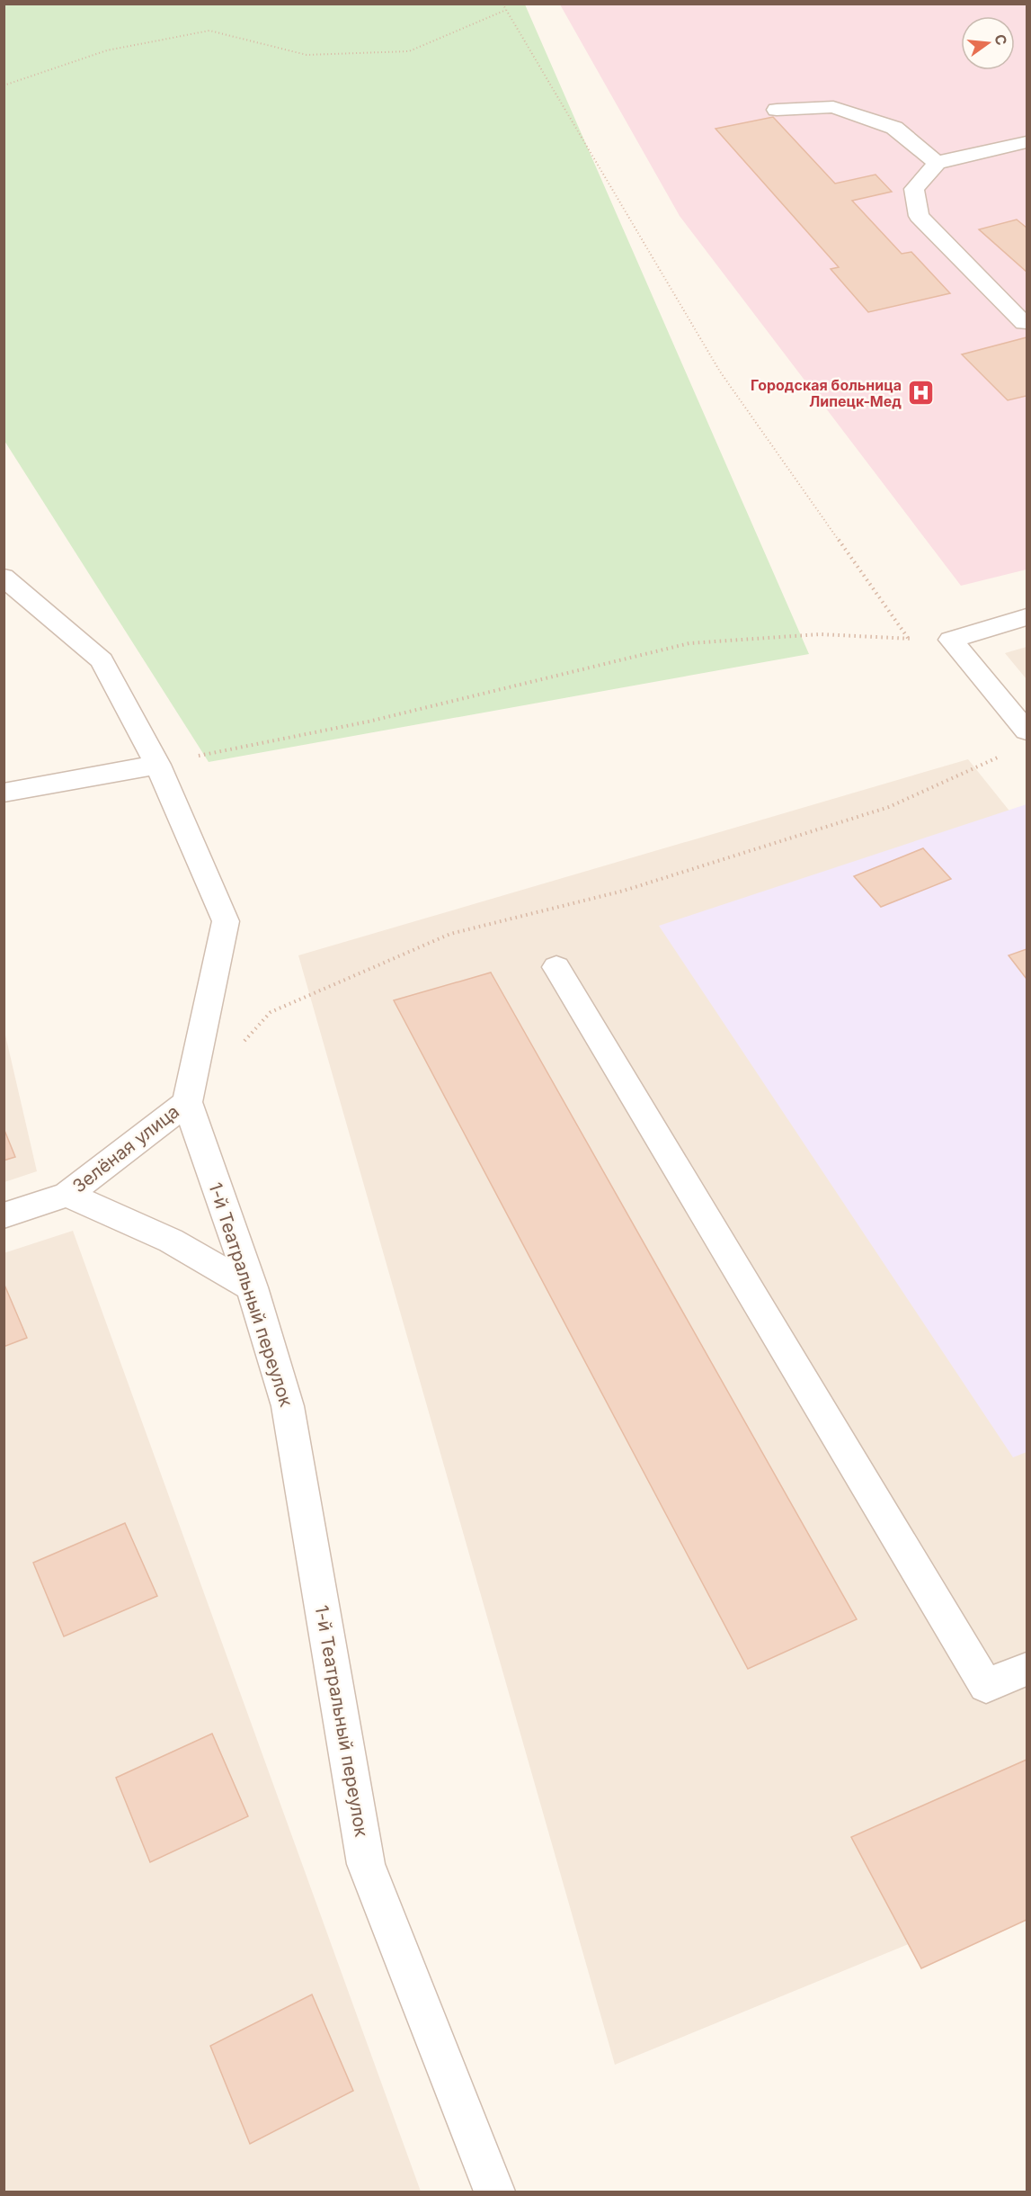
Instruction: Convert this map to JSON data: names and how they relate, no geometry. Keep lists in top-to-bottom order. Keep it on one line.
{"streets":{"street":["Зелёная улица","1-й Театральный переулок"]},"crossings":[["Зелёная улица","1-й Театральный переулок"]],"places":{"hospital":["Городская больница Липецк-Мед"]},"north":"right"}
